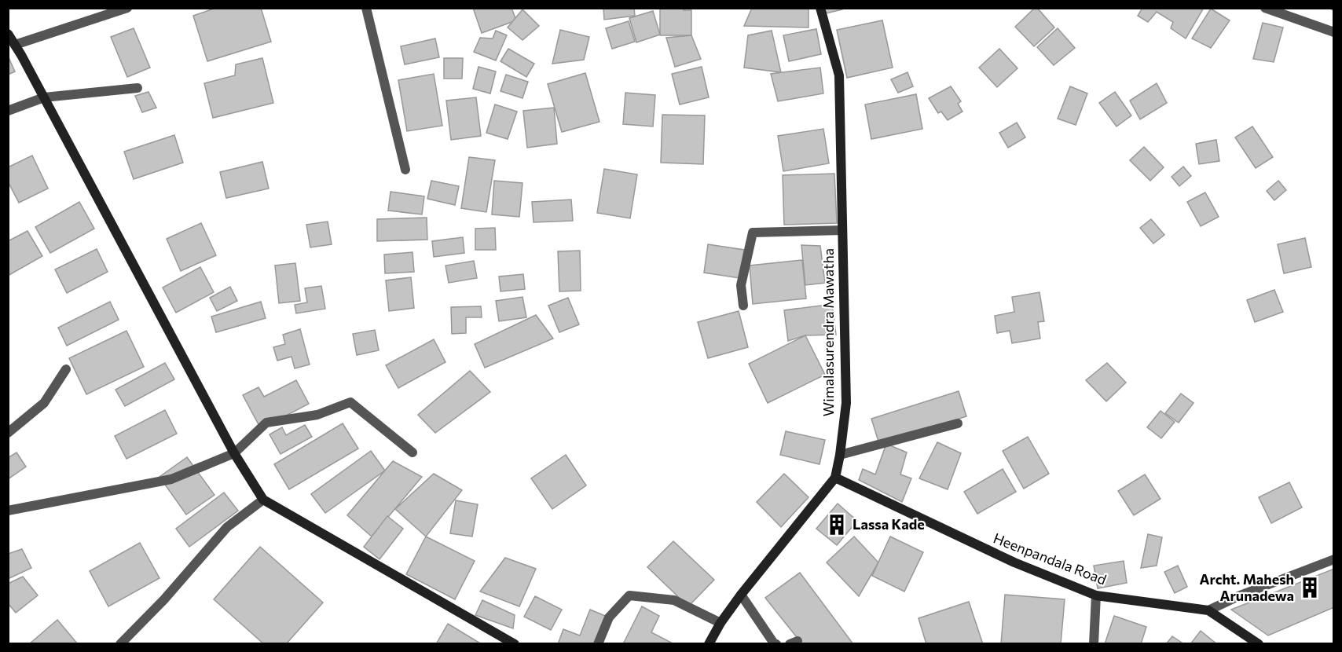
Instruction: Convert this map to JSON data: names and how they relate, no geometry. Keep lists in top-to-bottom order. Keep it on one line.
{"streets":{"street":["Wimalasurendra Mawatha","Heenpandala Road"]},"crossings":[["Wimalasurendra Mawatha","Heenpandala Road"]],"places":{"building":["Lassa Kade","Archt. Mahesh Arunadewa"]}}
